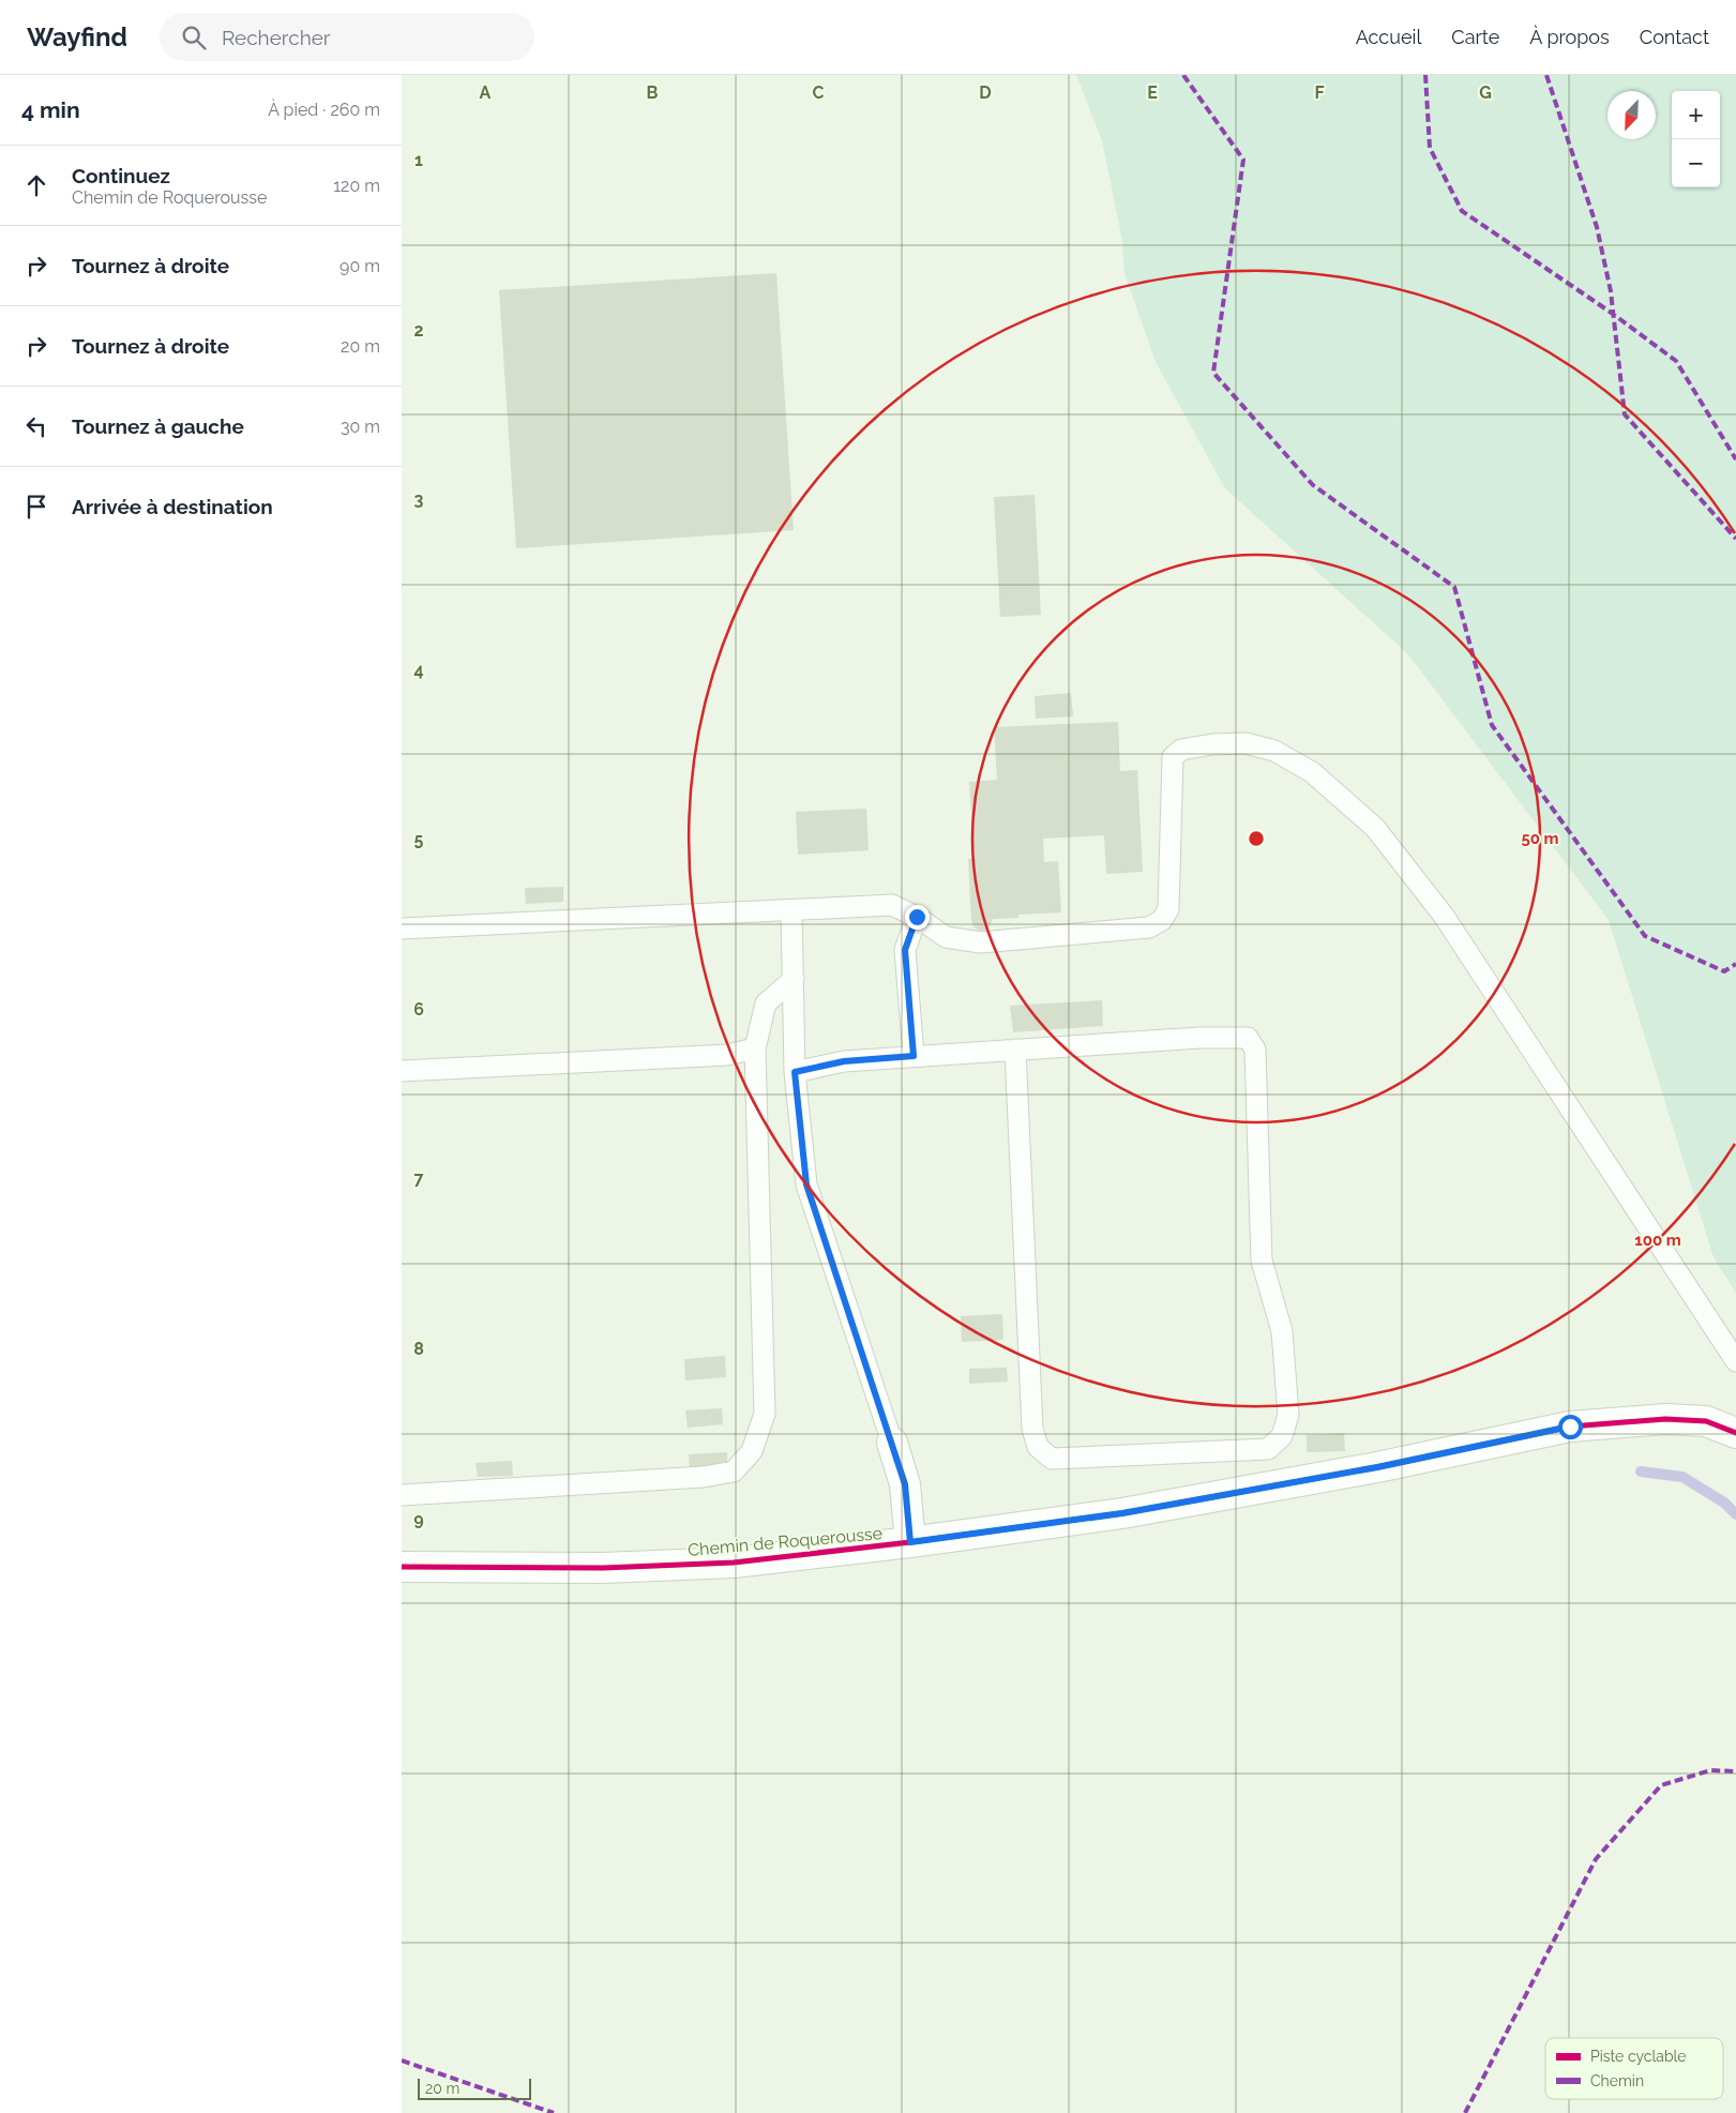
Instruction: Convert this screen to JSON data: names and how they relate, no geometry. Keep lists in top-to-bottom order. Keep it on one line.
{"streets":{"street":["Chemin de Roquerousse"]},"legend":["Piste cyclable","Chemin"],"scale_bar":"20 m","north":"bottom left","page":{"header":"Wayfind","search":"Rechercher","nav":["Accueil","Carte","À propos","Contact"],"heading":["4 min","À pied · 260 m"],"map_buttons":["+","−"],"list":[["Continuez","Chemin de Roquerousse","120 m"],["Tournez à droite","90 m"],["Tournez à droite","20 m"],["Tournez à gauche","30 m"],"Arrivée à destination"],"scale":"20 m"},"grid":{"columns":["A","B","C","D","E","F","G"],"rows":["1","2","3","4","5","6","7","8","9"]},"rings":["50 m","100 m"]}
